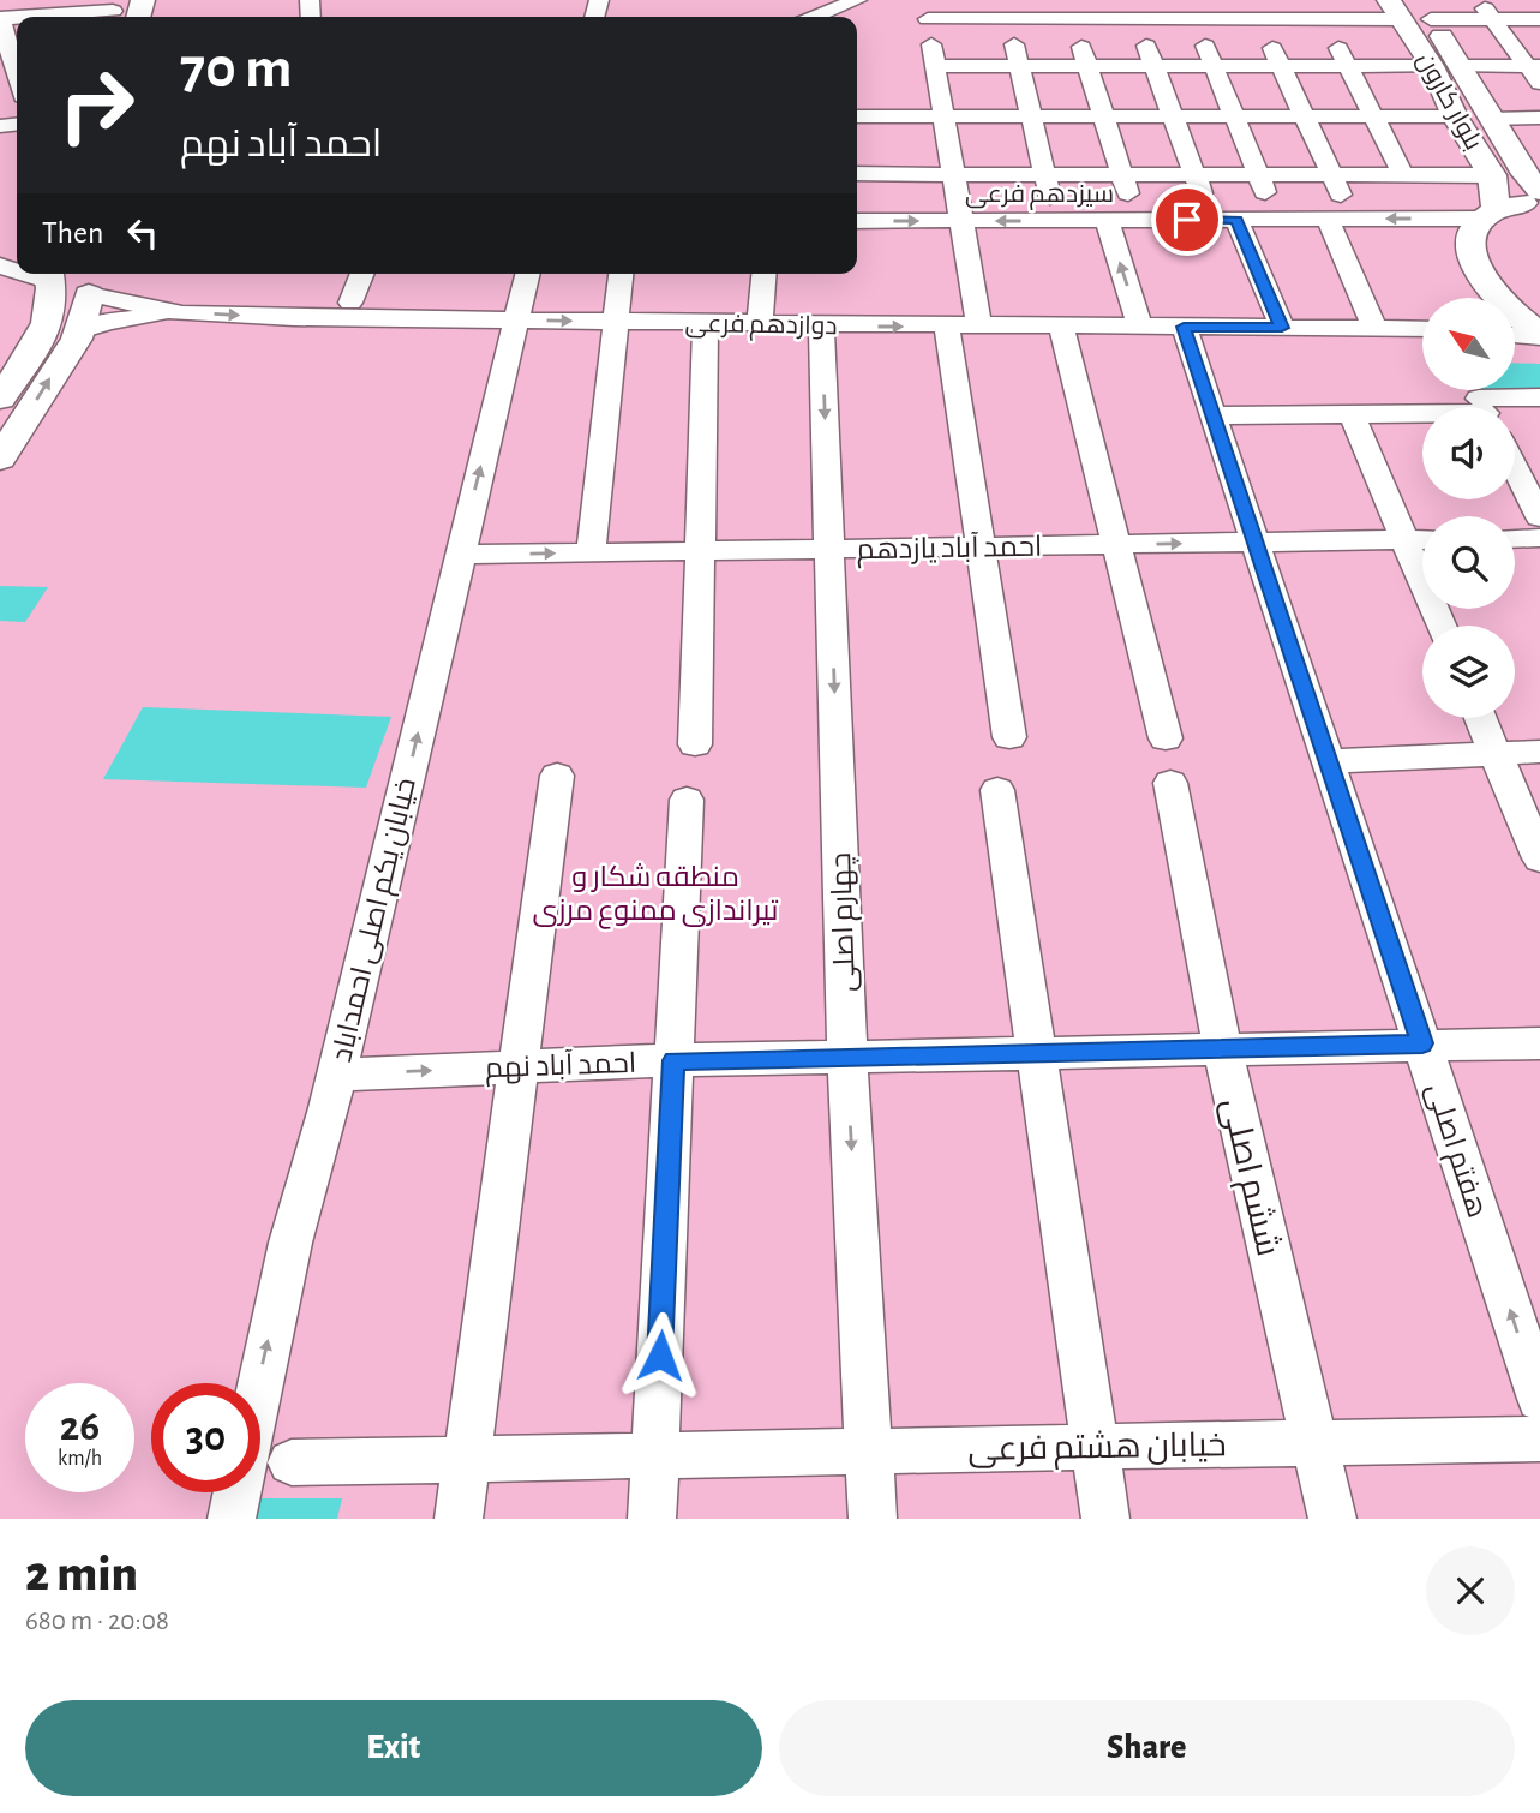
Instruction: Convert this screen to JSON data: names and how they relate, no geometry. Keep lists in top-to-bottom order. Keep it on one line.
{"streets":{"main road":["بلوار کارون"],"street":["سیزدهم فرعی","دوازدهم فرعی","احمد آباد یازدهم","خیابان یکم اصلی احمداباد","چهارم اصلی","احمد آباد نهم","هفتم اصلی","ششم اصلی","خیابان هشتم فرعی"]},"crossings":[["بلوار کارون","سیزدهم فرعی"],["دوازدهم فرعی","خیابان یکم اصلی احمداباد"],["دوازدهم فرعی","چهارم اصلی"],["دوازدهم فرعی","هفتم اصلی"],["احمد آباد یازدهم","خیابان یکم اصلی احمداباد"],["احمد آباد یازدهم","چهارم اصلی"],["احمد آباد یازدهم","هفتم اصلی"],["خیابان یکم اصلی احمداباد","احمد آباد نهم"],["چهارم اصلی","احمد آباد نهم"],["چهارم اصلی","خیابان هشتم فرعی"],["احمد آباد نهم","هفتم اصلی"],["احمد آباد نهم","ششم اصلی"],["ششم اصلی","خیابان هشتم فرعی"]],"parks":["منطقه شکار و تیراندازی ممنوع مرزی"],"north":"top left","page":{"turn":["70 m","احمد آباد نهم"],"then":"Then","speed":"26 km/h","limit":"30","heading":["2 min","680 m · 20:08"],"buttons":["Exit","Share"]}}
